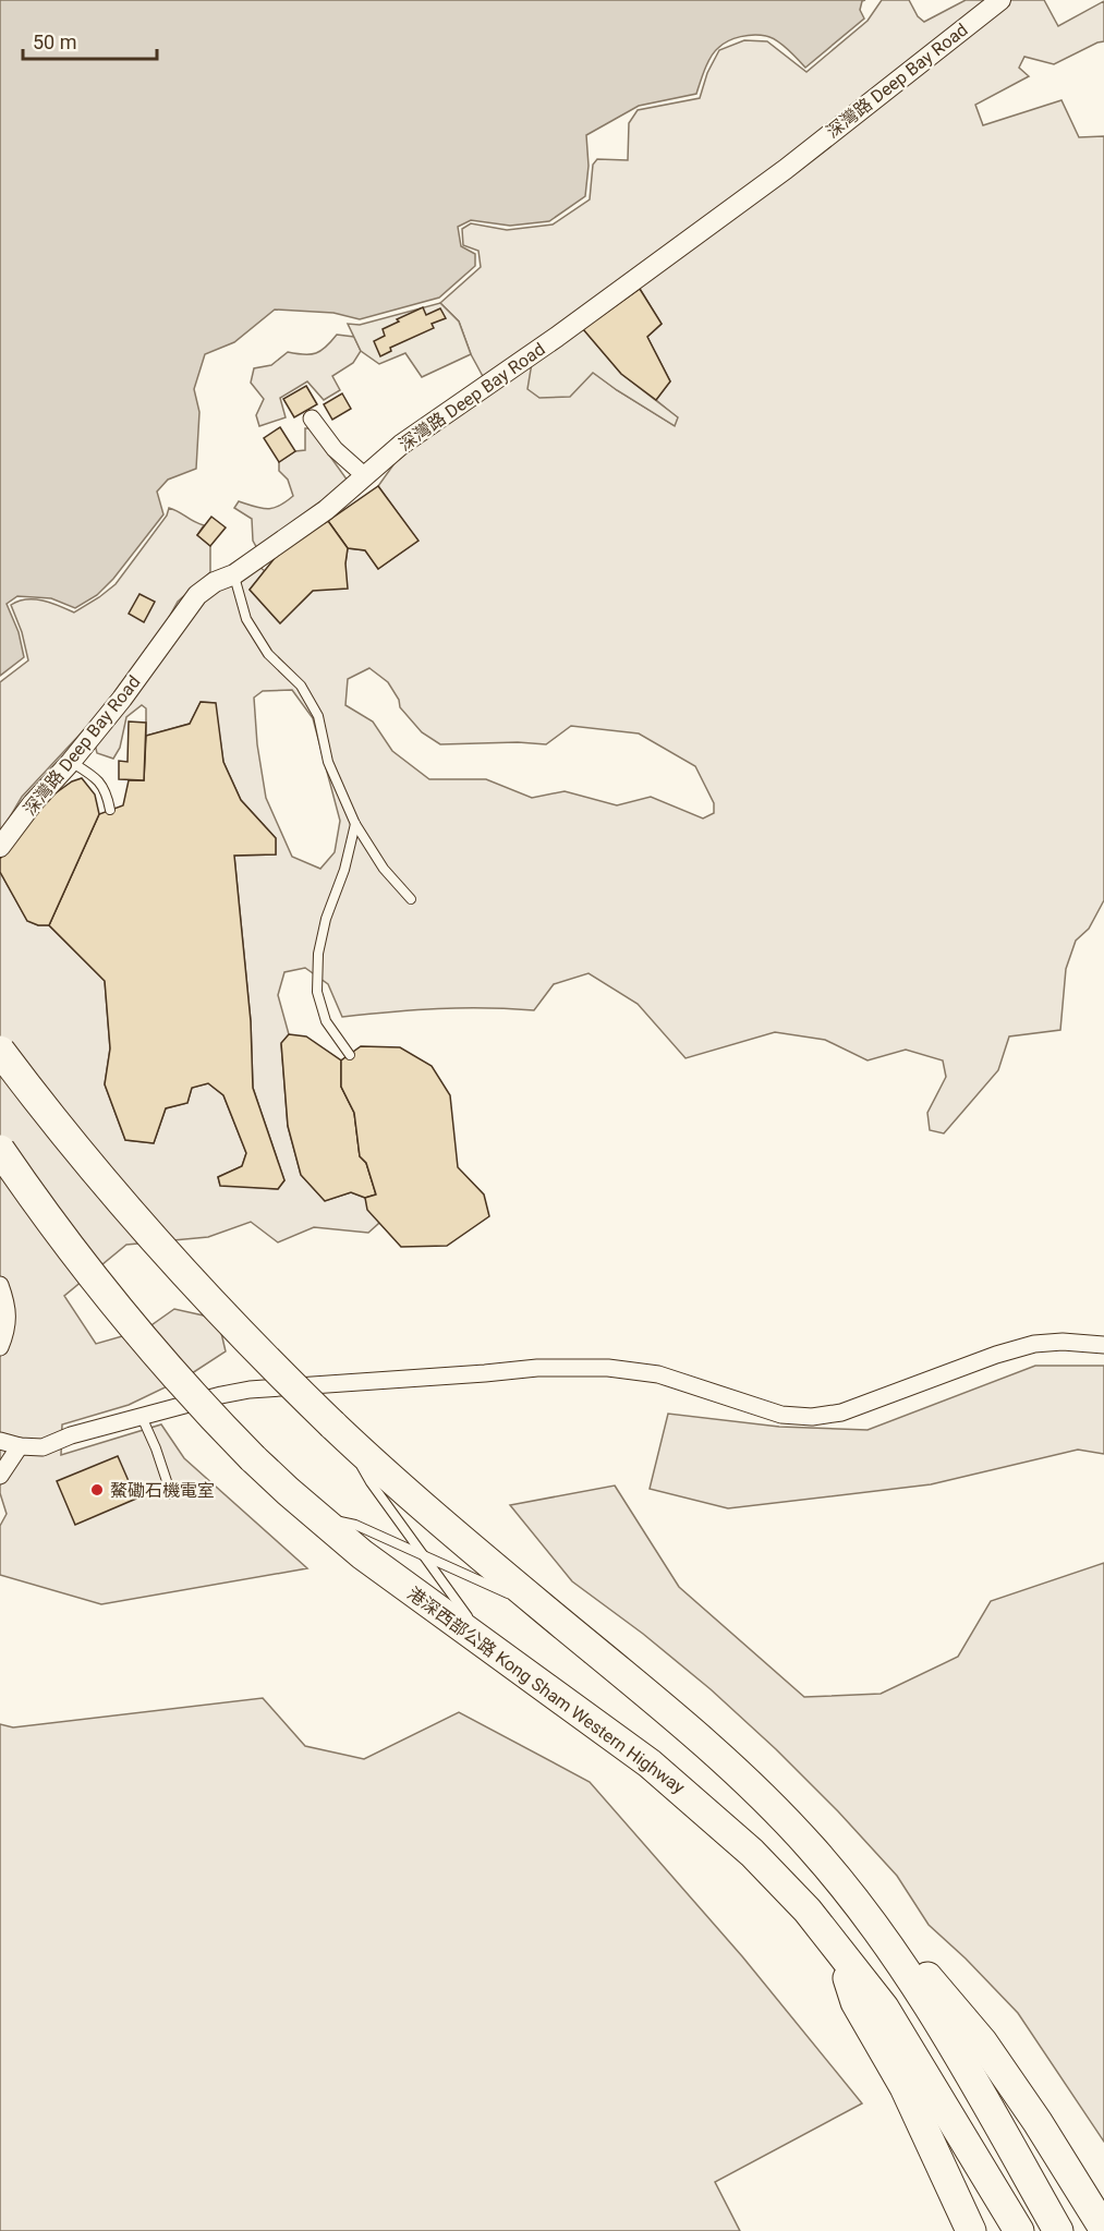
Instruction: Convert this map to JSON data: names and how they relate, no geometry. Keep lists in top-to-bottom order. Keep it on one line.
{"streets":{"highway":["港深西部公路 Kong Sham Western Highway"],"street":["深灣路 Deep Bay Road"]},"places":["鰲磡石機電室"],"scale_bar":"50 m"}
